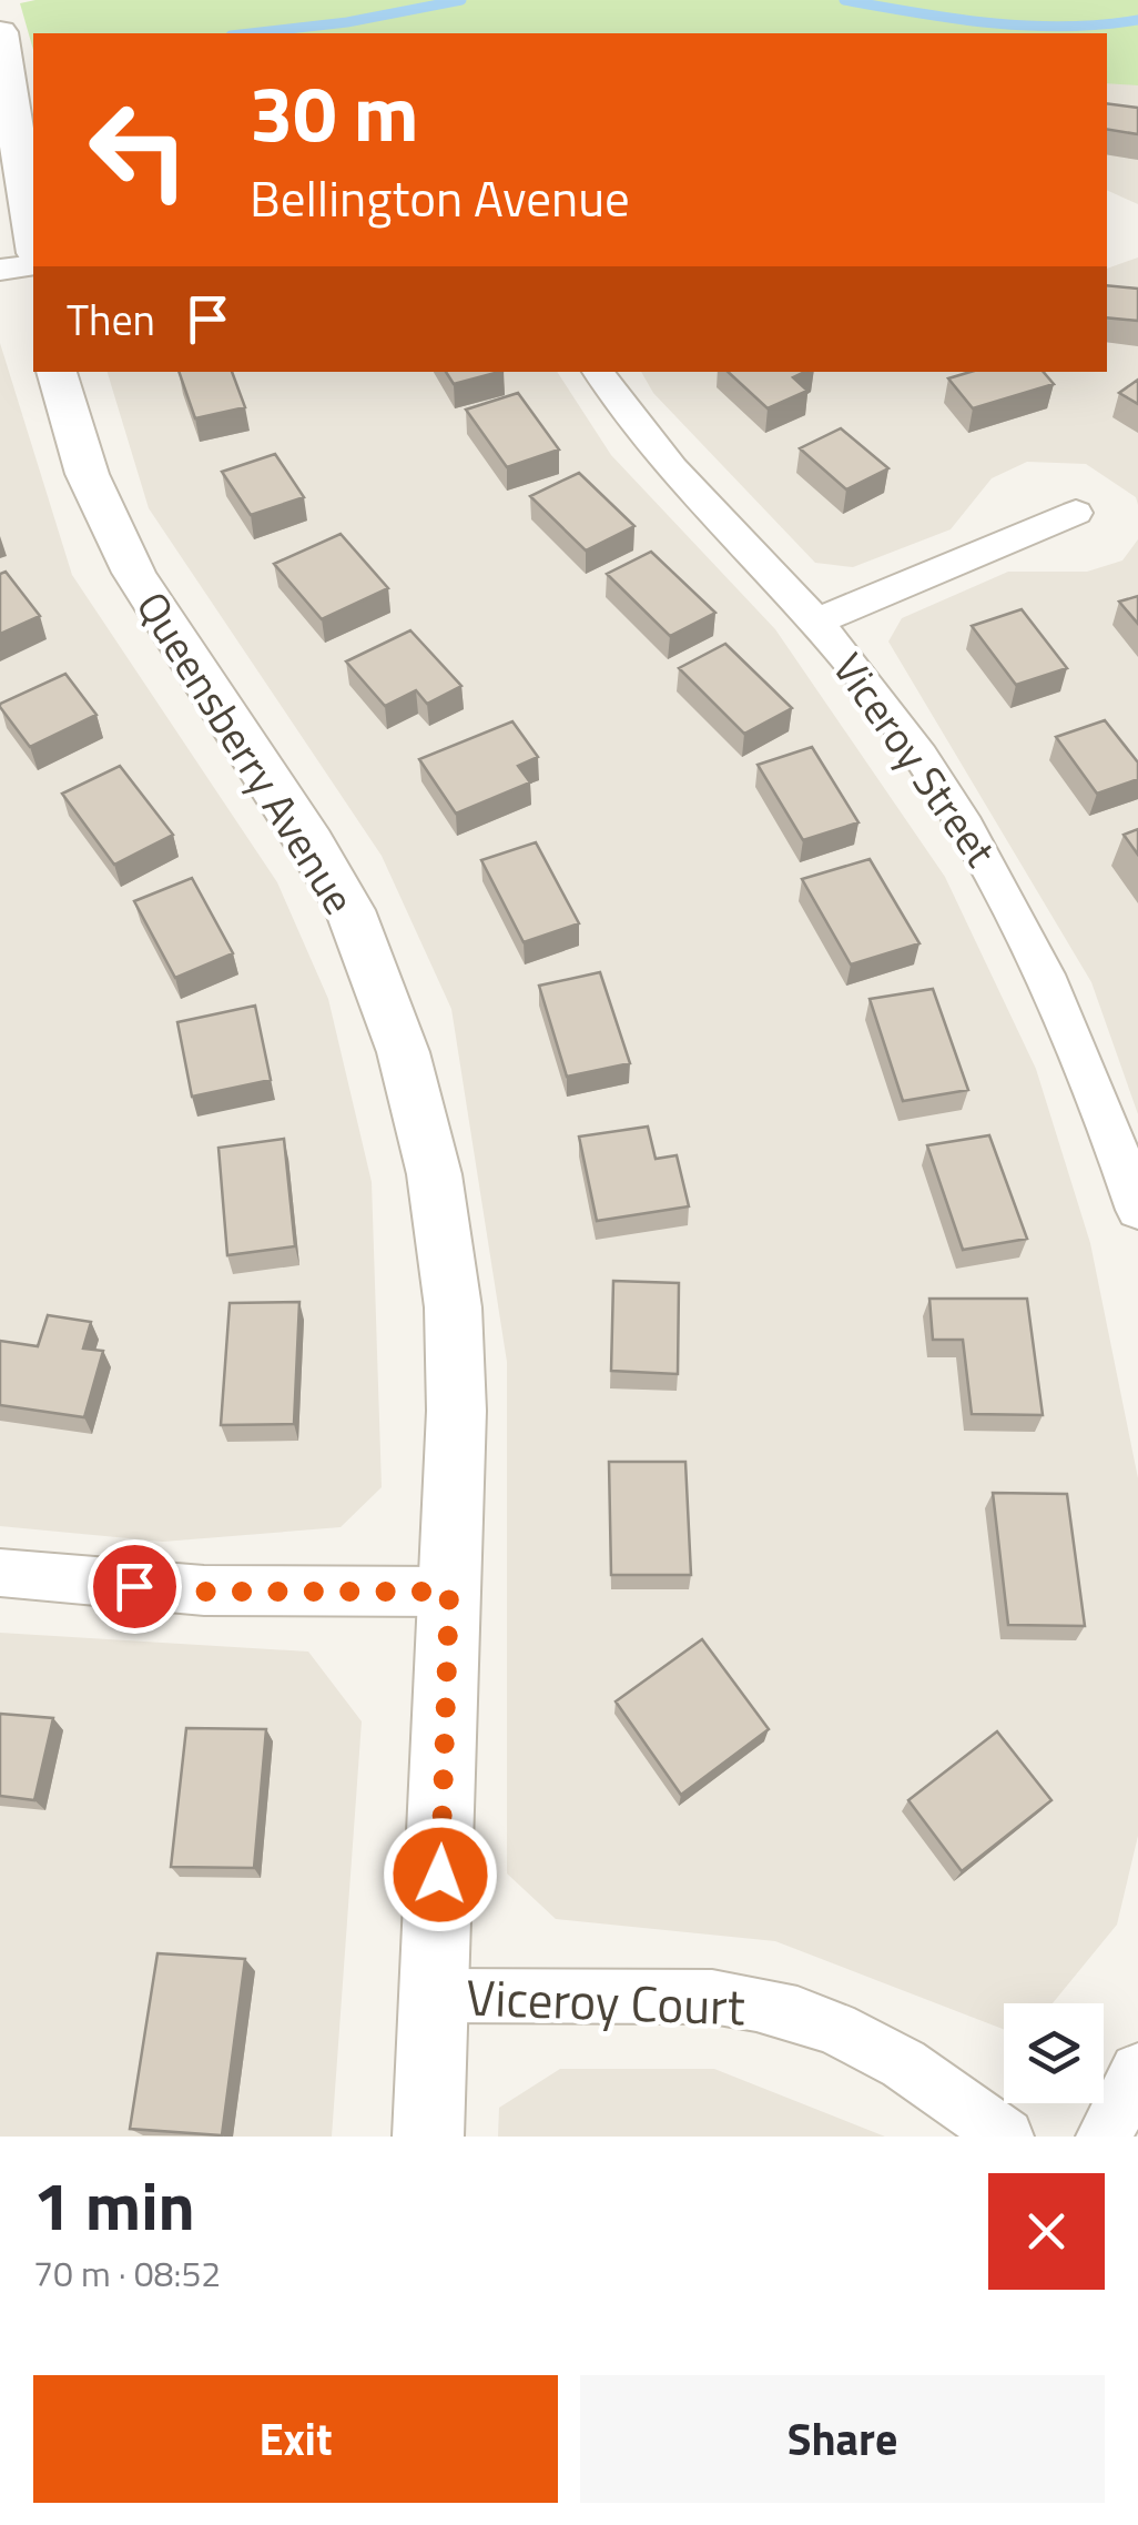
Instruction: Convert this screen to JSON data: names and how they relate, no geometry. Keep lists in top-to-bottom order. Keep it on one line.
{"streets":{"street":["Queensberry Avenue","Viceroy Street","Viceroy Court"]},"crossings":[["Queensberry Avenue","Viceroy Court"]],"page":{"turn":["30 m","Bellington Avenue"],"then":"Then","heading":["1 min","70 m · 08:52"],"buttons":["Exit","Share"]}}
